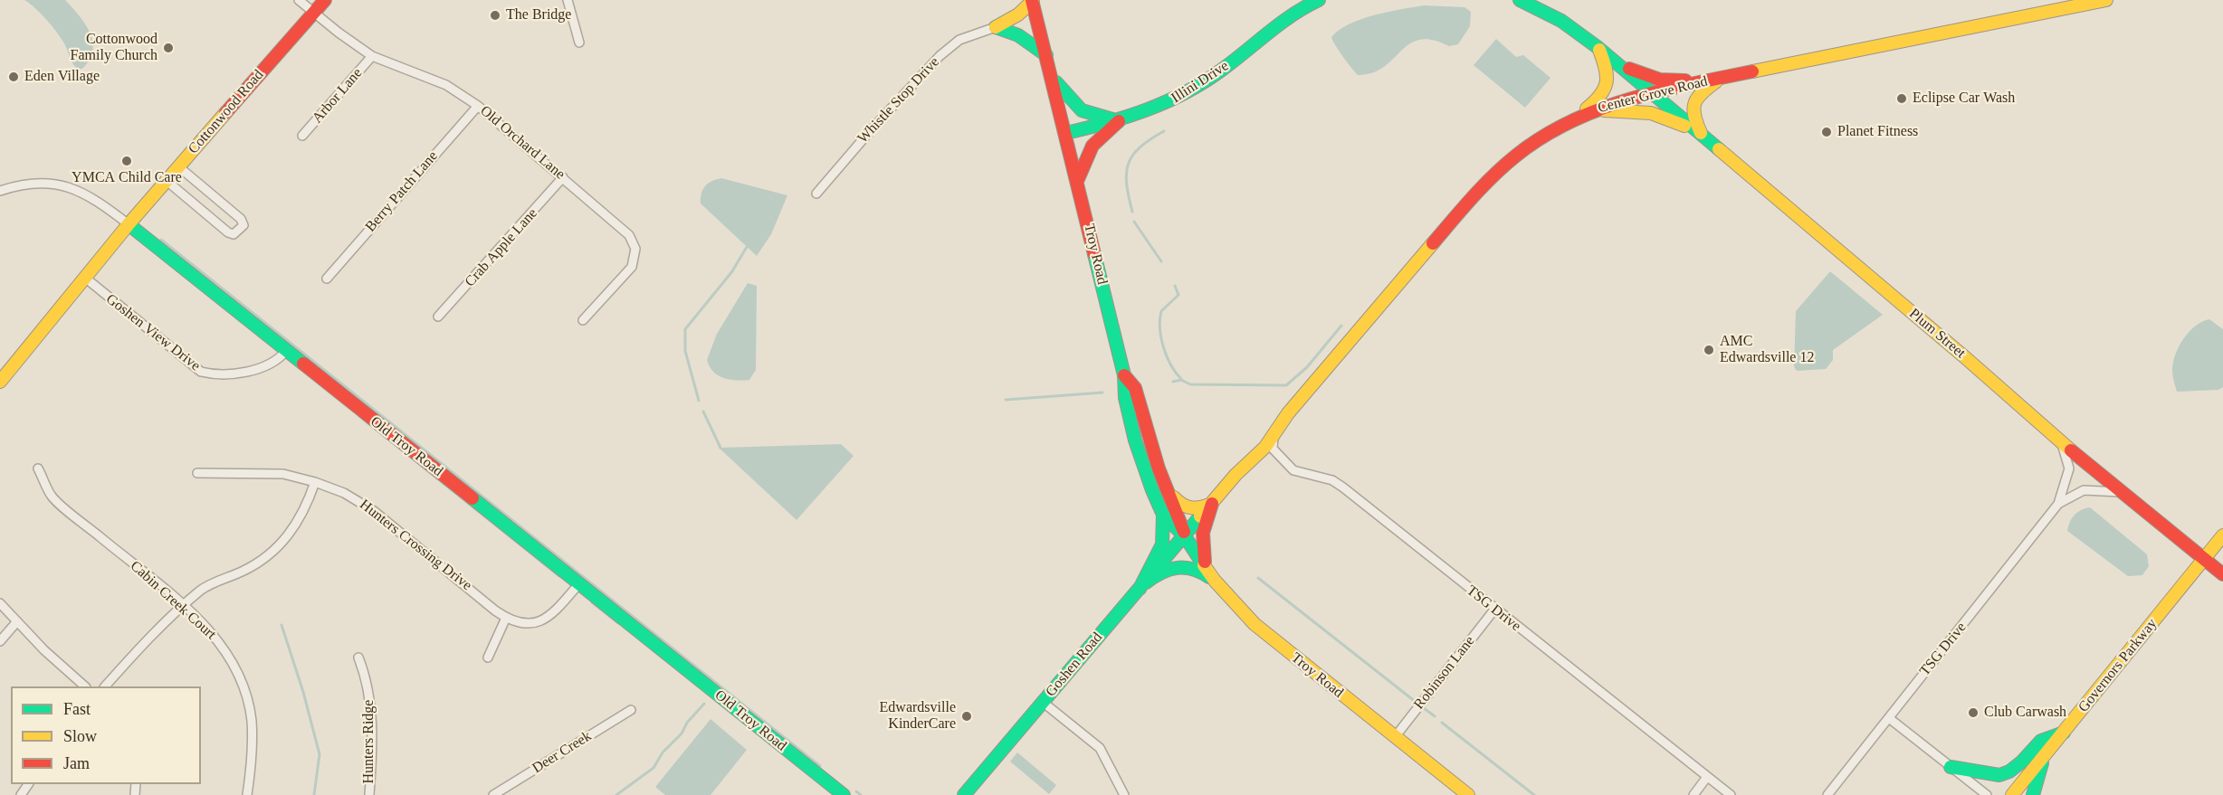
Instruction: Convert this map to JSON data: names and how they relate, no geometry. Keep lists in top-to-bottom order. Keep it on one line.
{"streets":{"main road":["Illini Drive","Center Grove Road","Whistle Stop Drive","Cottonwood Road","Troy Road","Plum Street","Old Troy Road","Goshen Road","Governors Parkway"],"street":["Arbor Lane","Old Orchard Lane","Berry Patch Lane","Crab Apple Lane","Goshen View Drive","Hunters Crossing Drive","Cabin Creek Court","TSG Drive","Robinson Lane","Hunters Ridge","Deer Creek"]},"crossings":[["Illini Drive","Troy Road"],["Center Grove Road","Troy Road"],["Center Grove Road","Plum Street"],["Center Grove Road","TSG Drive"],["Center Grove Road","Goshen Road"],["Arbor Lane","Old Orchard Lane"],["Whistle Stop Drive","Troy Road"],["Cottonwood Road","Old Orchard Lane"],["Cottonwood Road","Old Troy Road"],["Old Orchard Lane","Berry Patch Lane"],["Old Orchard Lane","Crab Apple Lane"],["Troy Road","Goshen Road"],["Troy Road","Robinson Lane"],["Goshen View Drive","Old Troy Road"],["Plum Street","TSG Drive"],["Plum Street","Governors Parkway"],["Old Troy Road","Hunters Crossing Drive"],["TSG Drive","Robinson Lane"]],"places":["The Bridge","Cottonwood Family Church","Eden Village","Eclipse Car Wash","Planet Fitness","YMCA Child Care","AMC Edwardsville 12","Club Carwash","Edwardsville KinderCare"],"legend":["Fast","Slow","Jam"]}
